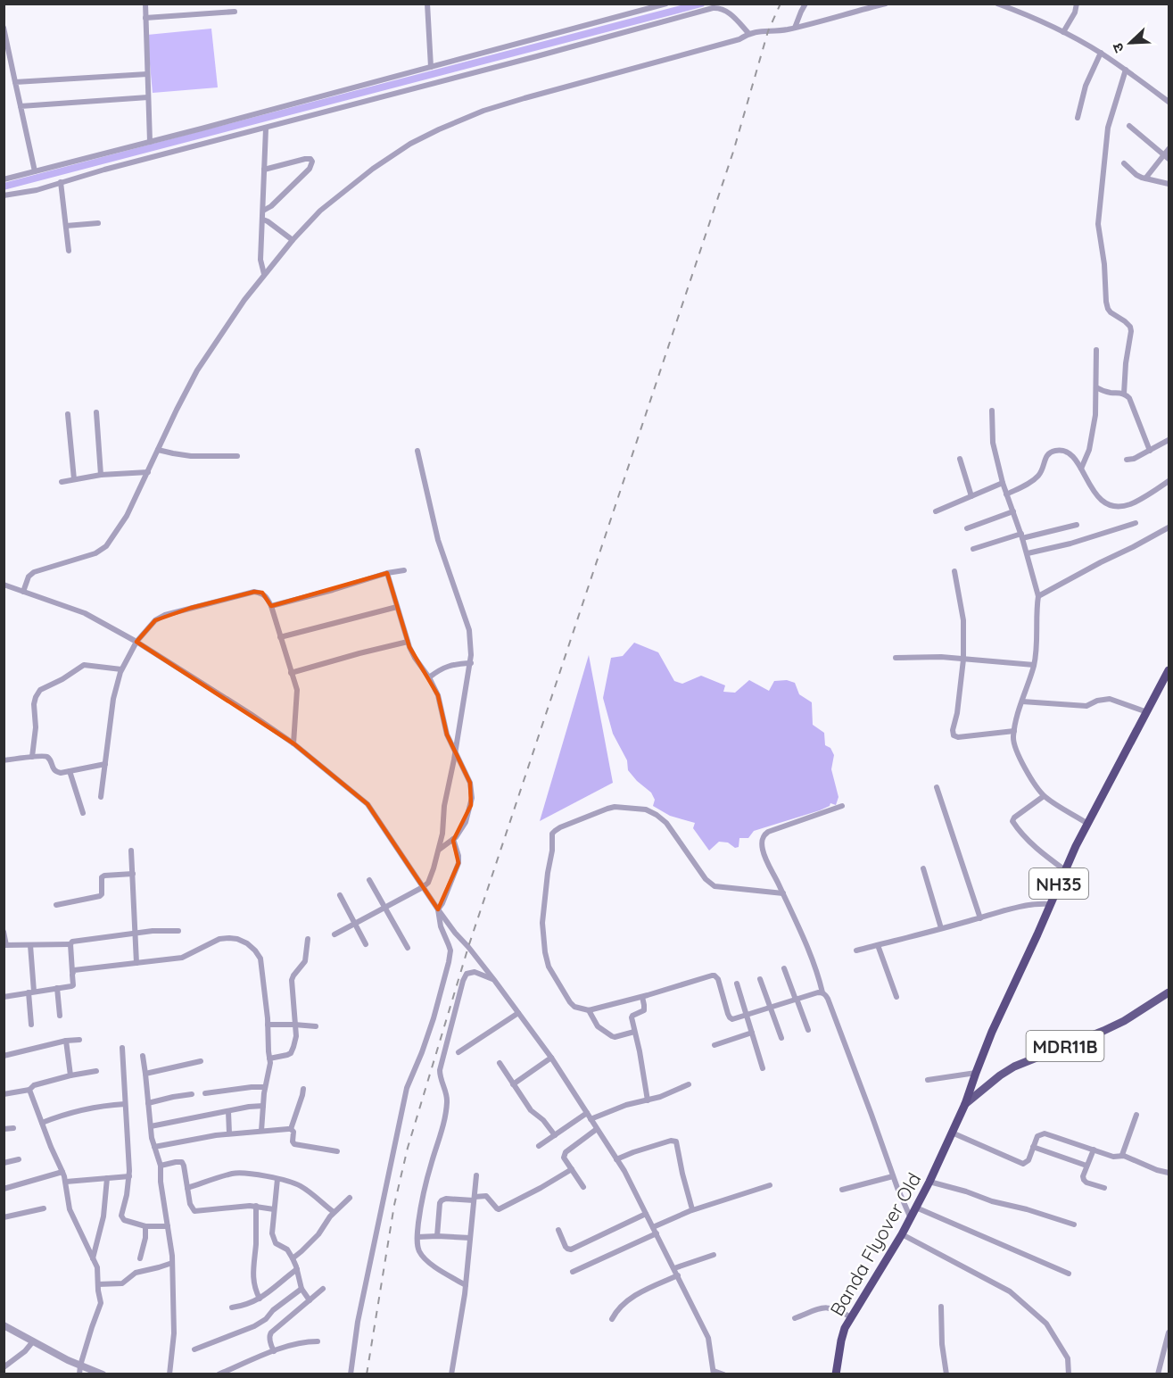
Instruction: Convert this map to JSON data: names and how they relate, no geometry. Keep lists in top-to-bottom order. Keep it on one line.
{"streets":{"highway":["NH35","Banda Flyover Old"],"main road":["MDR11B"]},"crossings":[["NH35","MDR11B"],["NH35","Banda Flyover Old"],["MDR11B","Banda Flyover Old"]],"north":"bottom left"}
